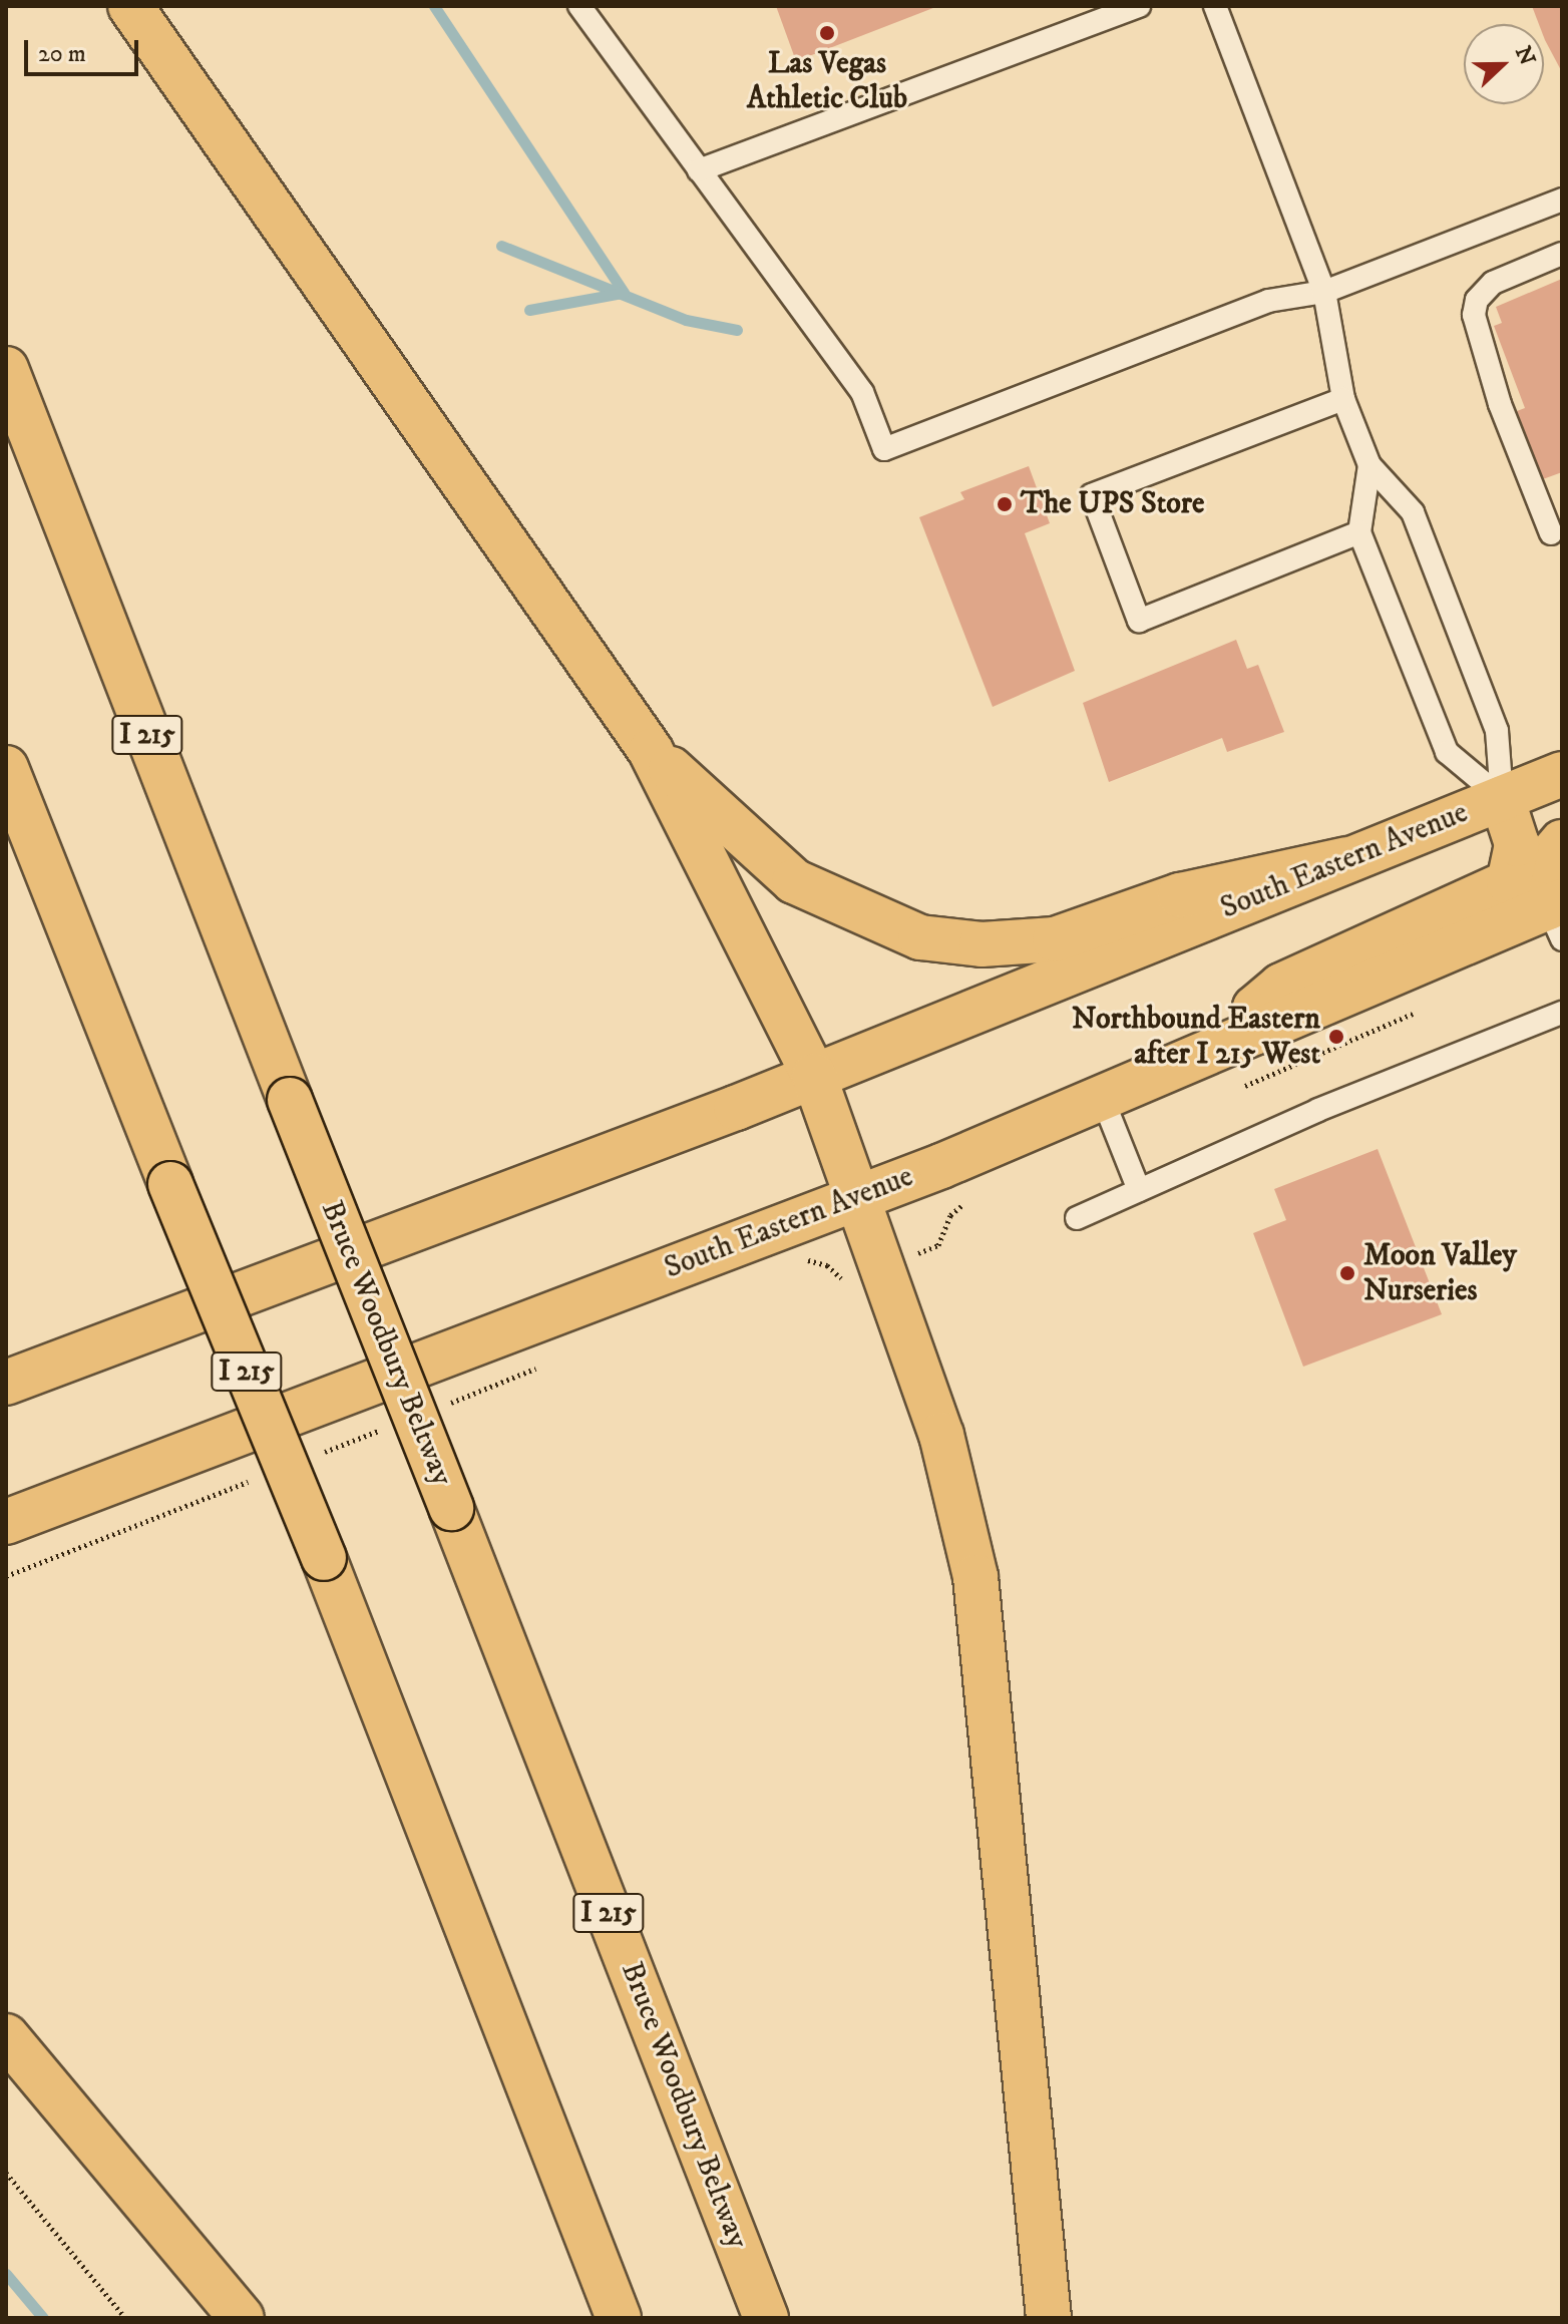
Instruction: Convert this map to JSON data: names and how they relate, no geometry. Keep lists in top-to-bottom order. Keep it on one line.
{"streets":{"main road":["I 215","South Eastern Avenue","Bruce Woodbury Beltway"]},"places":["Las Vegas Athletic Club","The UPS Store","Northbound Eastern after I 215 West","Moon Valley Nurseries"],"scale_bar":"20 m","north":"right"}
